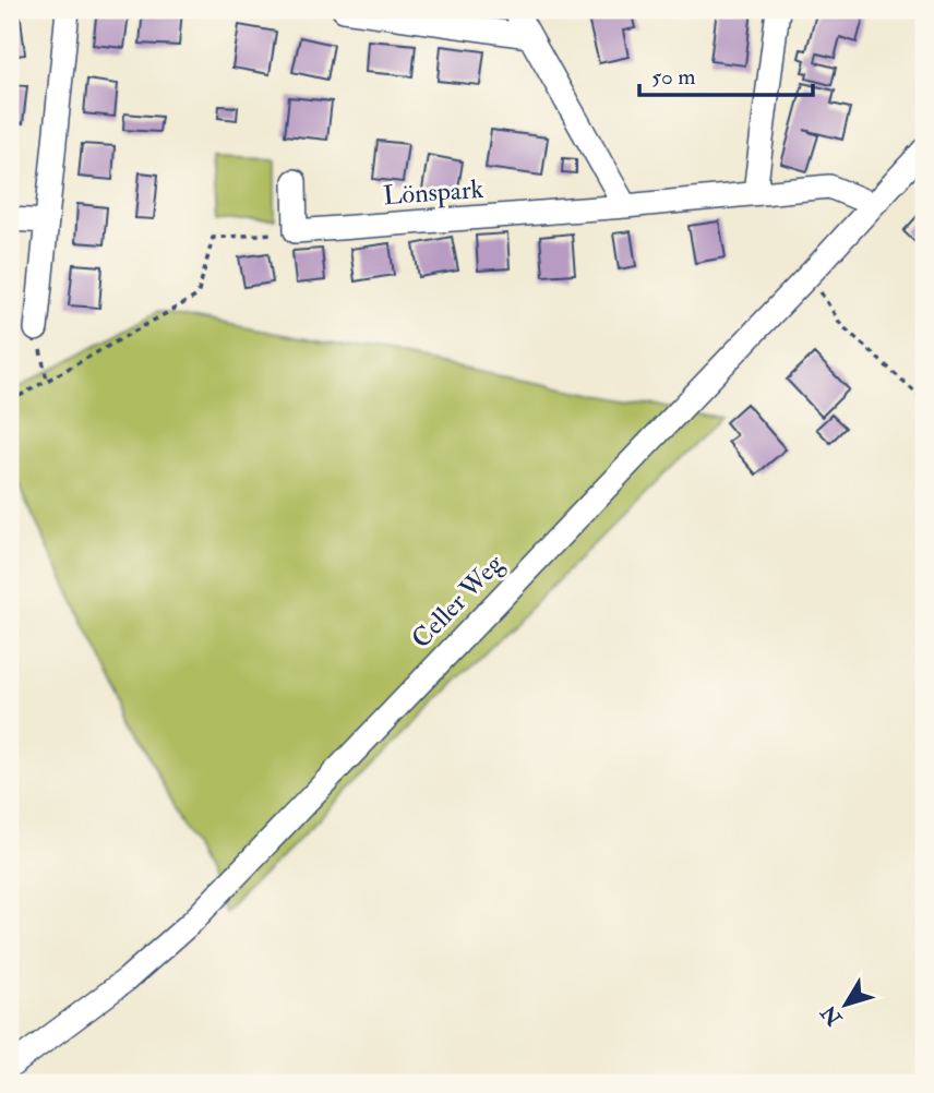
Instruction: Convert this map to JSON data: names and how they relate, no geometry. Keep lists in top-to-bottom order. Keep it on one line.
{"streets":{"street":["Lönspark","Celler Weg"]},"crossings":[["Lönspark","Celler Weg"]],"scale_bar":"50 m","north":"bottom left"}
